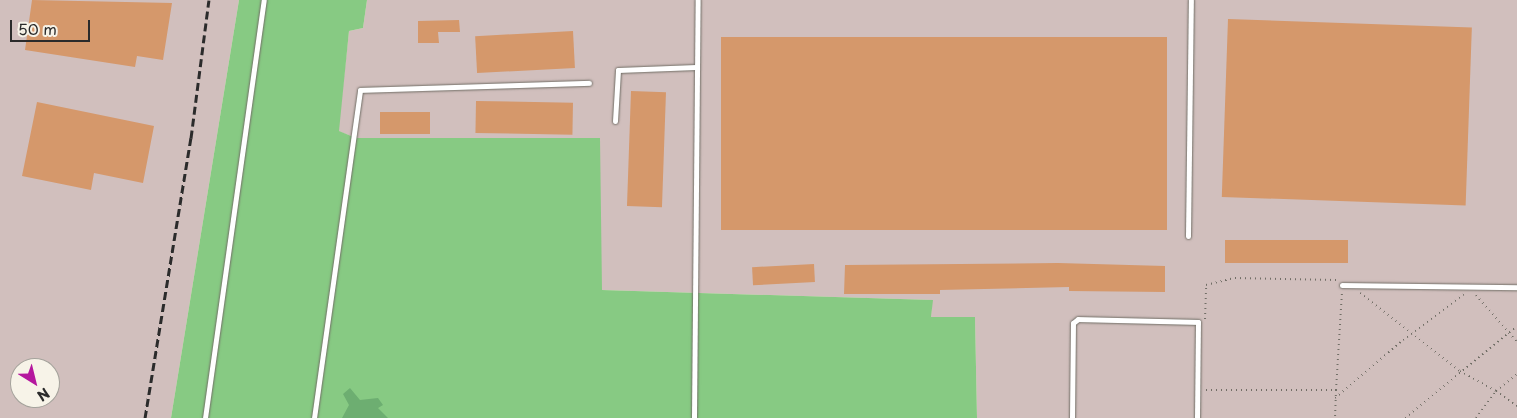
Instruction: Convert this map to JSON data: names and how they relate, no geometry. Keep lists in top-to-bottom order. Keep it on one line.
{"scale_bar":"50 m","north":"bottom right"}
